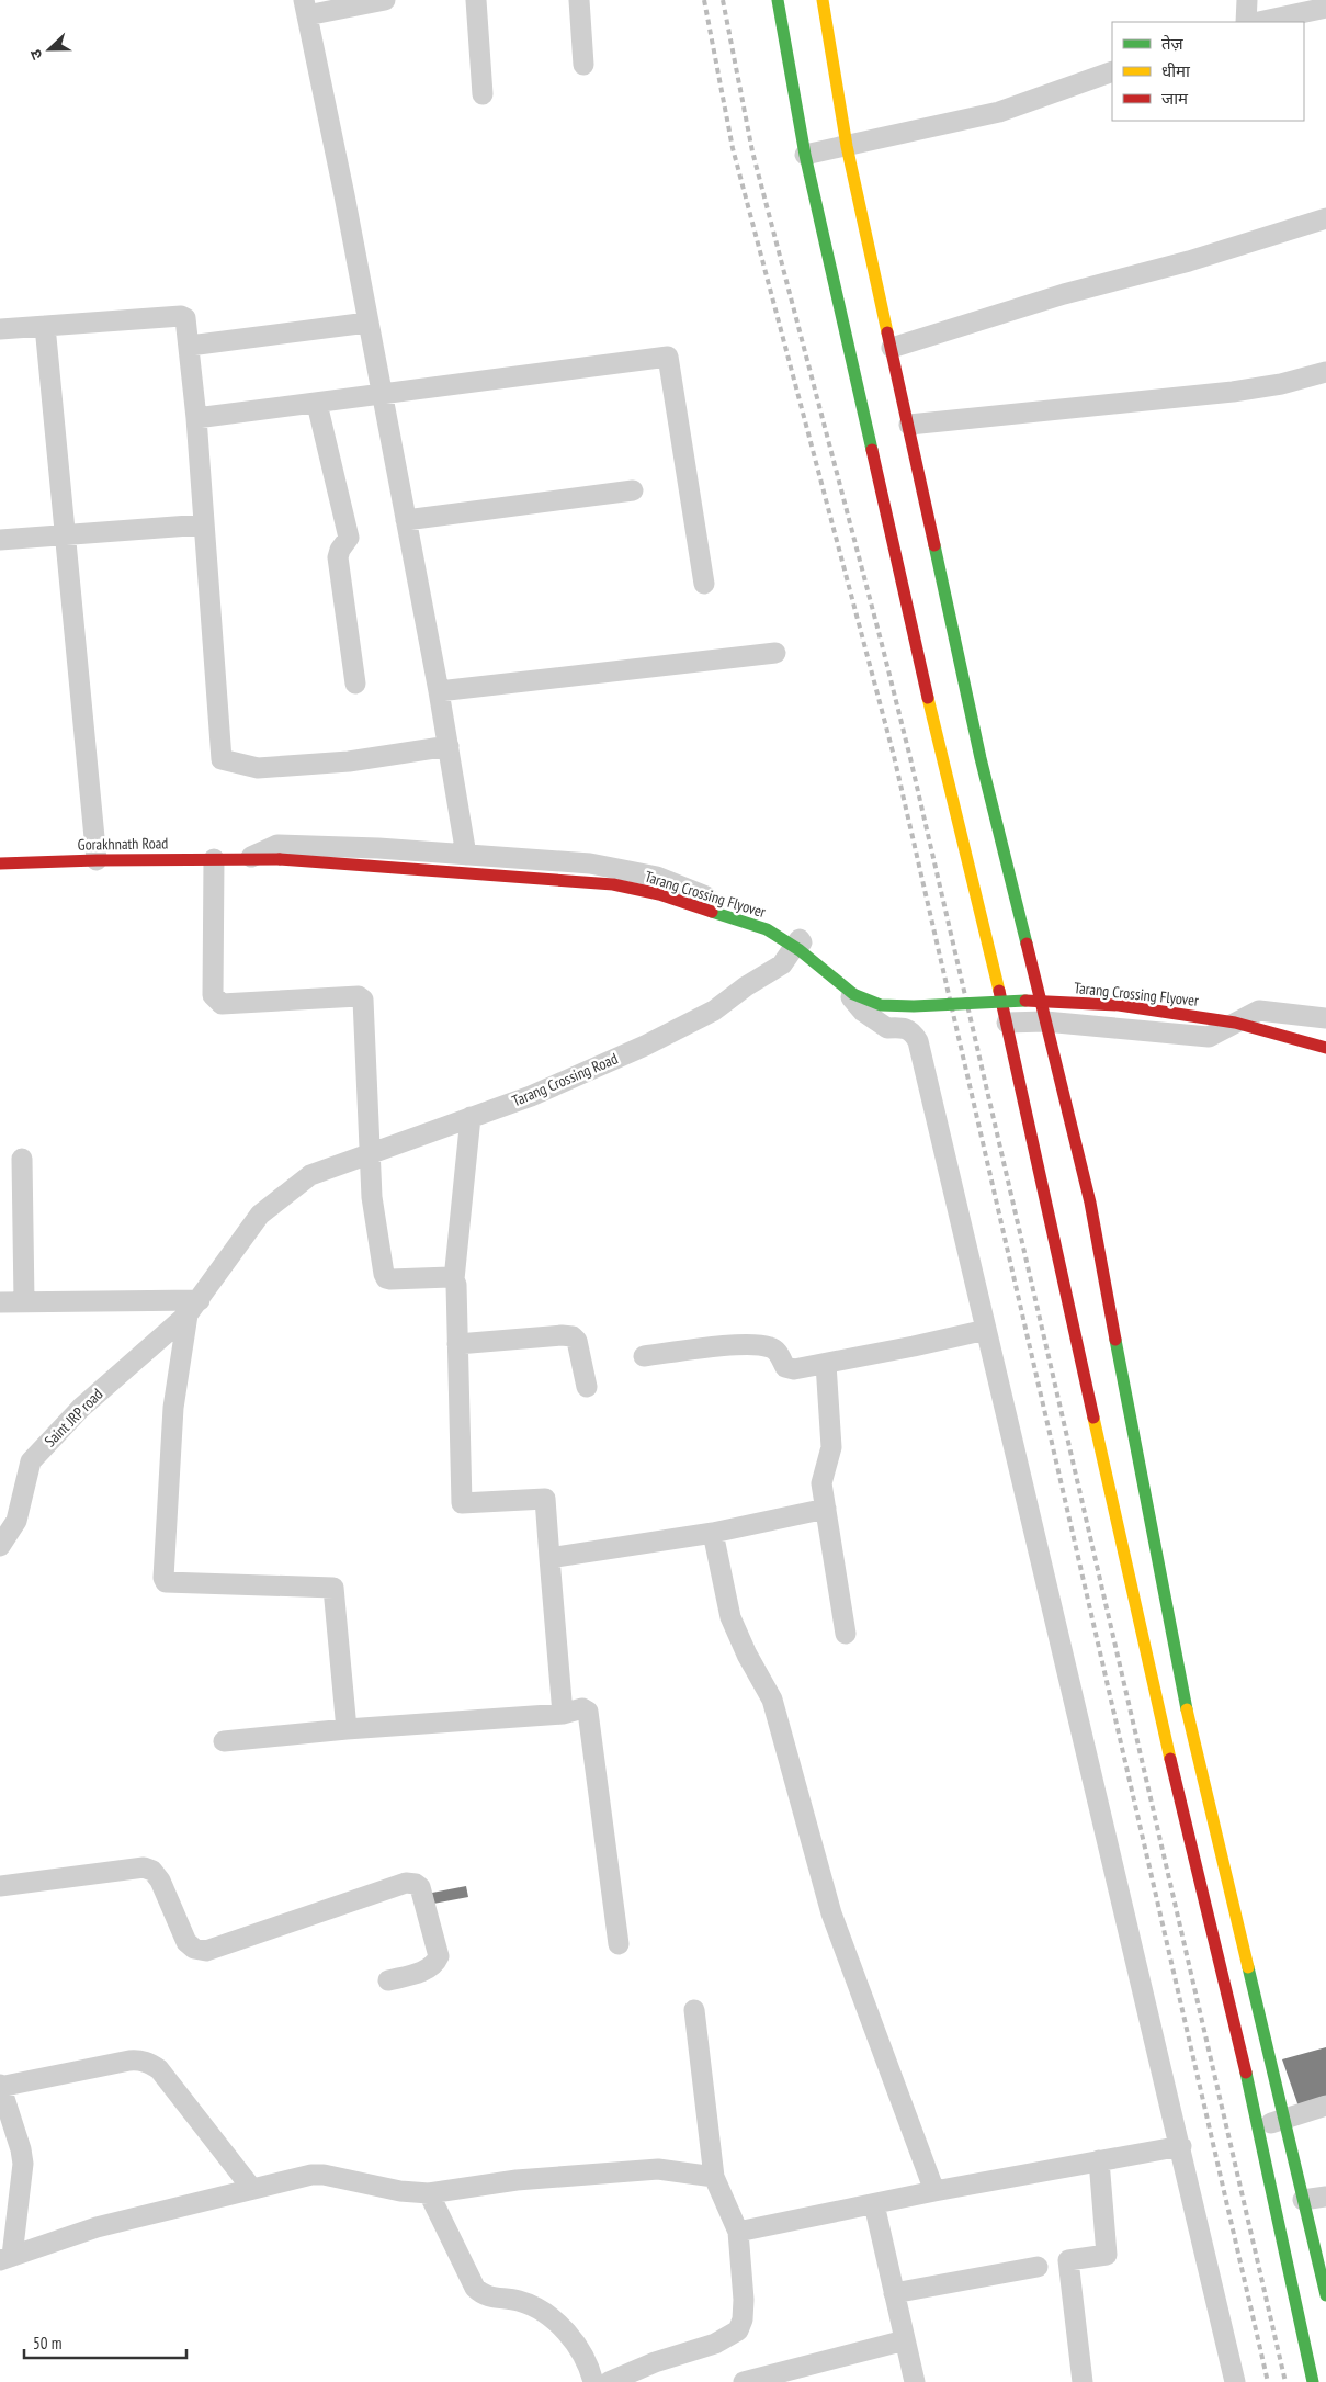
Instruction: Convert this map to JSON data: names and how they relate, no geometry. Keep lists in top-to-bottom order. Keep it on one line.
{"streets":{"main road":["Gorakhnath Road","Tarang Crossing Flyover"],"street":["Tarang Crossing Road","Saint JRP road"]},"crossings":[["Gorakhnath Road","Tarang Crossing Flyover"],["Tarang Crossing Road","Saint JRP road"]],"legend":["तेज़","धीमा","जाम"],"scale_bar":"50 m","north":"left"}
